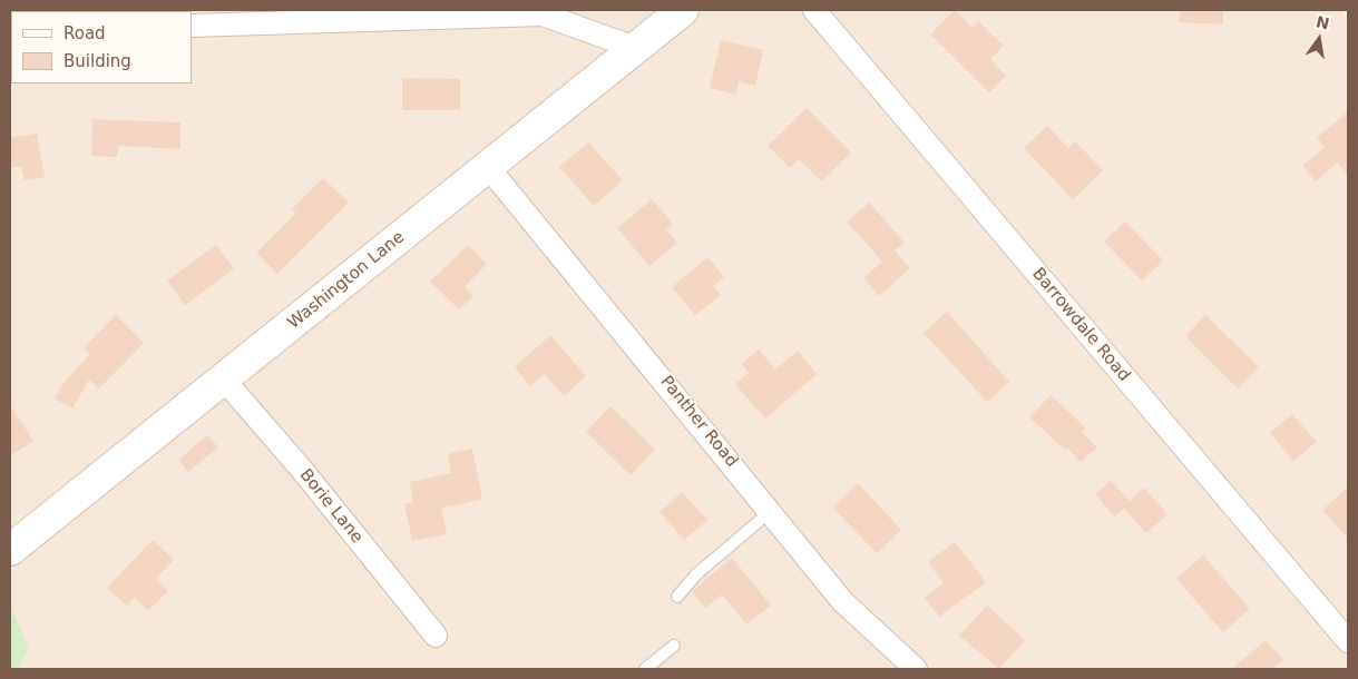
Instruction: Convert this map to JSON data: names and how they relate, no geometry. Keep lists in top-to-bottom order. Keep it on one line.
{"streets":{"main road":["Washington Lane"],"street":["Barrowdale Road","Panther Road","Borie Lane"]},"crossings":[["Washington Lane","Panther Road"],["Washington Lane","Borie Lane"]],"legend":["Road","Building"],"north":"top"}
